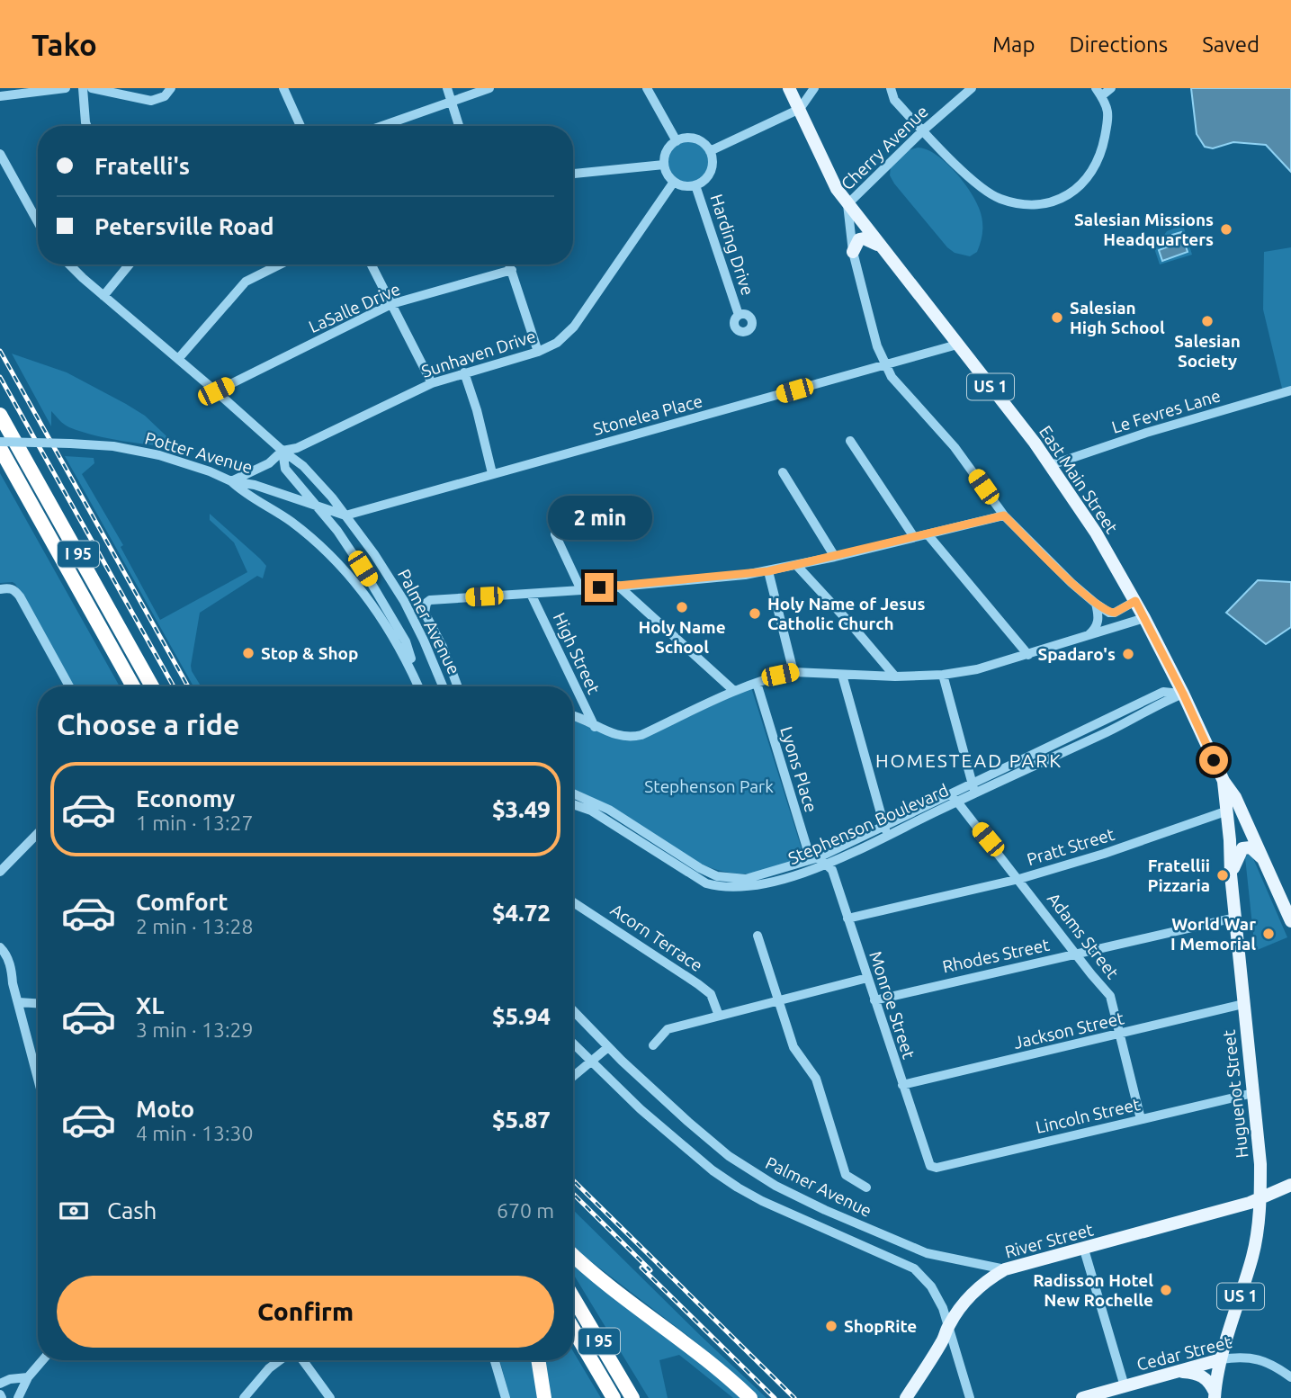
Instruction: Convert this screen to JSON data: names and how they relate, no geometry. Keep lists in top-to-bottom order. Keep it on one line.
{"streets":{"highway":["I 95"],"main road":["US 1","East Main Street","Huguenot Street","River Street","Cedar Street"],"street":["Cherry Avenue","Harding Drive","LaSalle Drive","Sunhaven Drive","Le Fevres Lane","Stonelea Place","Potter Avenue","Palmer Avenue","High Street","Lyons Place","Stephenson Boulevard","Pratt Street","Adams Street","Acorn Terrace","Rhodes Street","Monroe Street","Jackson Street","Lincoln Street"]},"crossings":[["Cherry Avenue","East Main Street"],["Harding Drive","Sunhaven Drive"],["LaSalle Drive","Palmer Avenue"],["Sunhaven Drive","Potter Avenue"],["Sunhaven Drive","Palmer Avenue"],["Le Fevres Lane","East Main Street"],["Stonelea Place","Potter Avenue"],["Stonelea Place","East Main Street"],["Stonelea Place","Palmer Avenue"],["Potter Avenue","Palmer Avenue"],["East Main Street","Stephenson Boulevard"],["East Main Street","Huguenot Street"],["Palmer Avenue","River Street"],["Lyons Place","Stephenson Boulevard"],["Lyons Place","Monroe Street"],["Stephenson Boulevard","Adams Street"],["Stephenson Boulevard","Monroe Street"],["Pratt Street","Adams Street"],["Pratt Street","Monroe Street"],["Pratt Street","Huguenot Street"],["Adams Street","Rhodes Street"],["Adams Street","Jackson Street"],["Adams Street","Lincoln Street"],["Rhodes Street","Monroe Street"],["Rhodes Street","Huguenot Street"],["Monroe Street","Jackson Street"],["Monroe Street","Lincoln Street"],["Jackson Street","Huguenot Street"],["Huguenot Street","Lincoln Street"],["Huguenot Street","River Street"],["Huguenot Street","Cedar Street"]],"districts":["HOMESTEAD PARK"],"parks":["Stephenson Park"],"places":["Salesian Missions Headquarters","Salesian High School","Salesian Society","Holy Name School","Holy Name of Jesus Catholic Church","Stop & Shop","Spadaro's","Fratellii Pizzaria","World War I Memorial","Radisson Hotel New Rochelle","ShopRite"],"page":{"header":"Tako","nav":["Map","Directions","Saved"],"banner":["Fratelli's","Petersville Road"],"bubble":"2 min","heading":"Choose a ride","list":[{"name":"Economy","note":"1 min · 13:27","value":"$3.49"},{"name":"Comfort","note":"2 min · 13:28","value":"$4.72"},{"name":"XL","note":"3 min · 13:29","value":"$5.94"},{"name":"Moto","note":"4 min · 13:30","value":"$5.87"}],"pay":["Cash","670 m"],"buttons":"Confirm"}}
